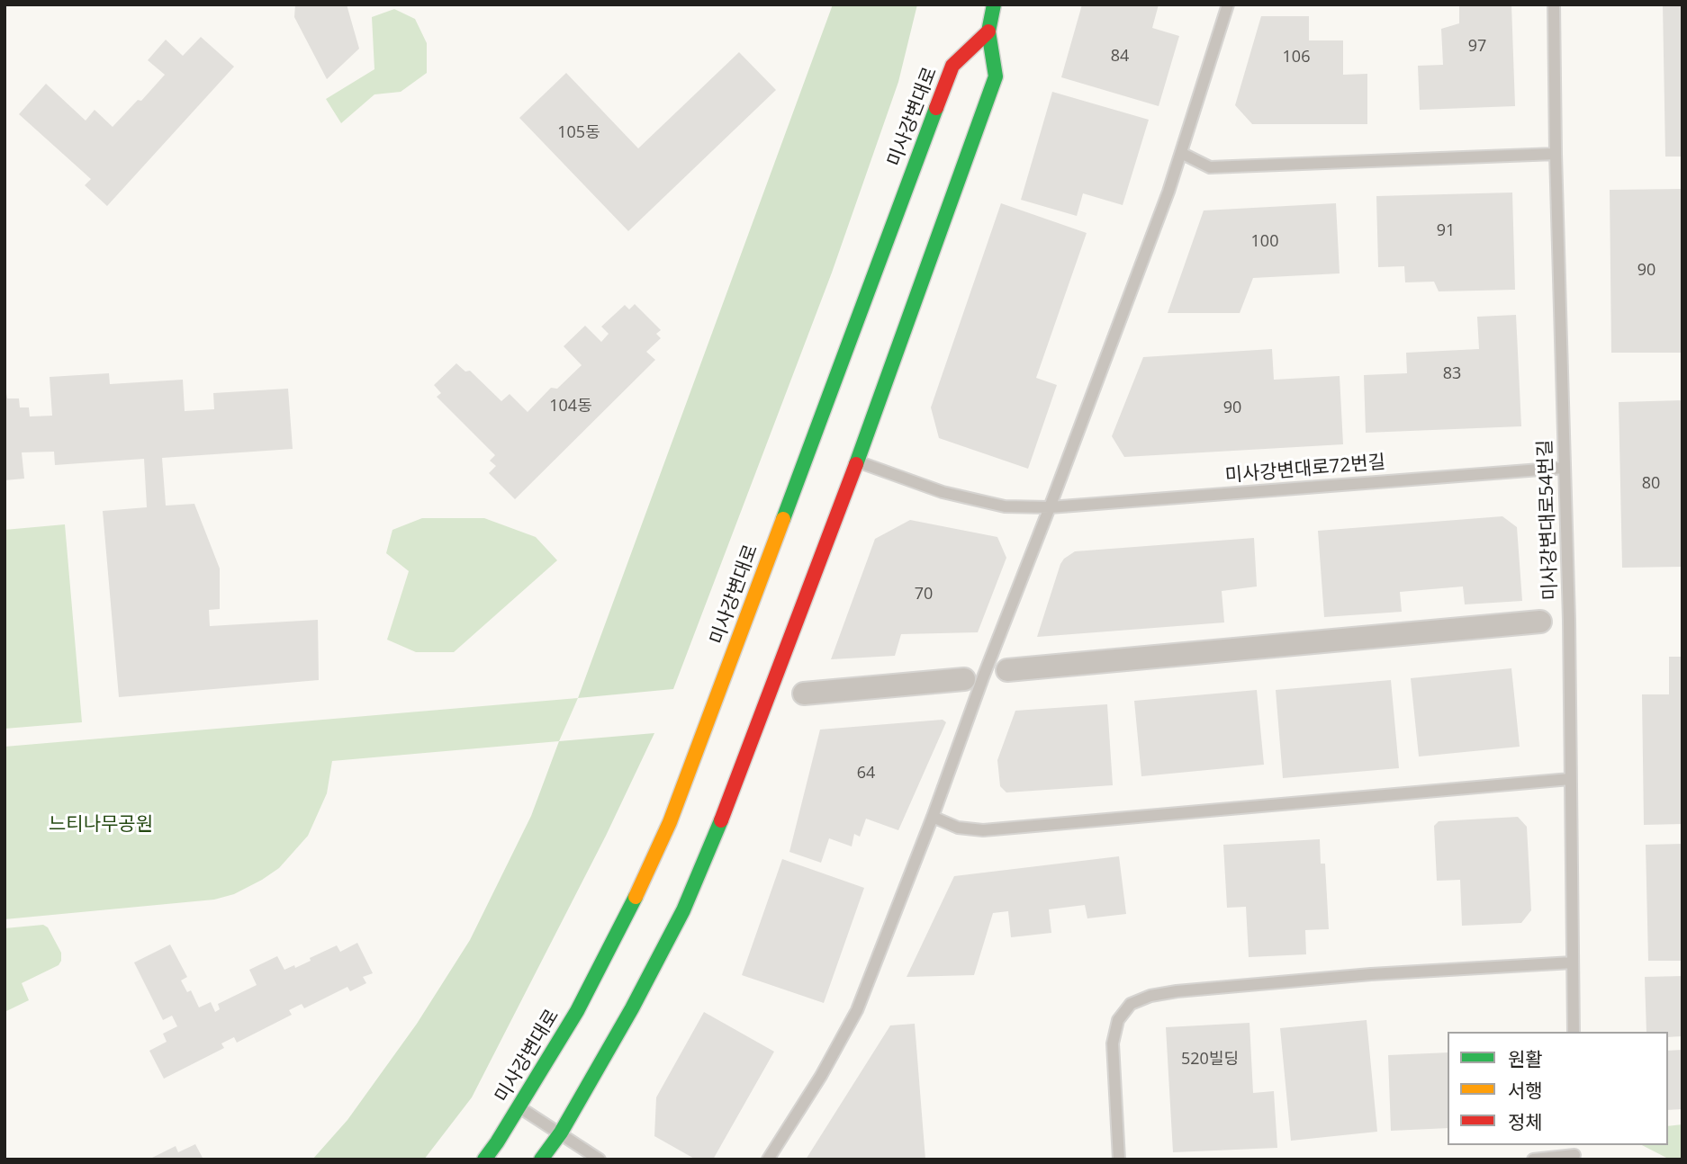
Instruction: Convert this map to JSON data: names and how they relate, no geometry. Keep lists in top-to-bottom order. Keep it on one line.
{"streets":{"main road":["미사강변대로"],"lane":["미사강변대로72번길","미사강변대로54번길"]},"crossings":[["미사강변대로72번길","미사강변대로54번길"]],"parks":["느티나무공원"],"house_numbers":["97","84","106","105동","91","100","90","83","104동","90","80","70","64","520빌딩"],"legend":["원활","서행","정체"]}
